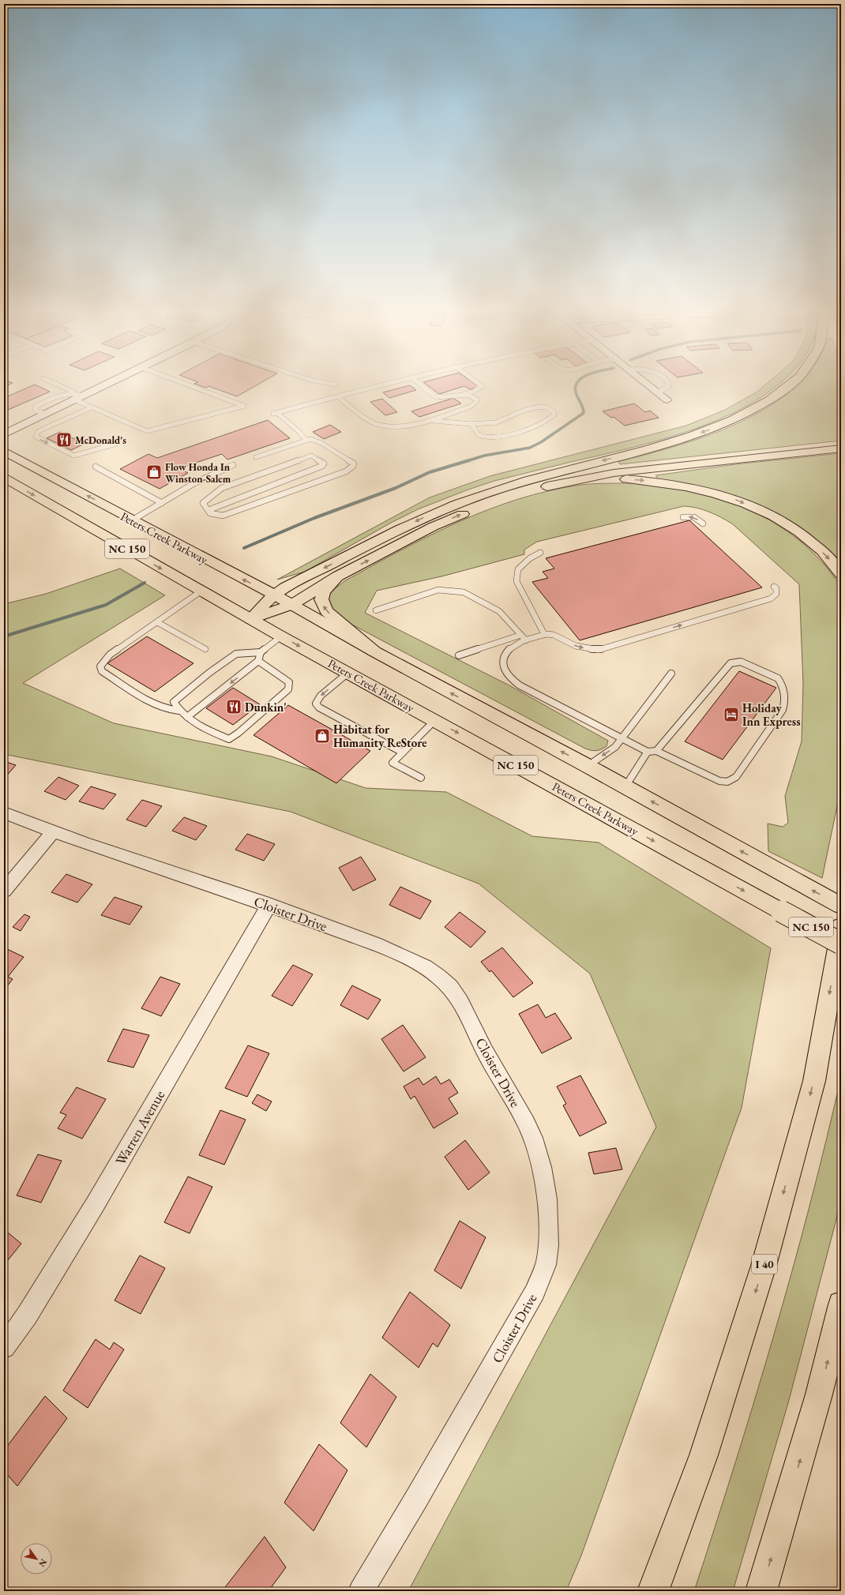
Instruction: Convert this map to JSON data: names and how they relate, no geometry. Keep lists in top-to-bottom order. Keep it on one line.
{"streets":{"main road":["Peters Creek Parkway","NC 150","I 40"],"street":["Cloister Drive","Warren Avenue"]},"crossings":[["Cloister Drive","Warren Avenue"]],"places":{"restaurant":["McDonald's","Dunkin'"],"shop":["Flow Honda In Winston-Salem","Habitat for Humanity ReStore"],"hotel":["Holiday Inn Express"]},"north":"bottom right"}
